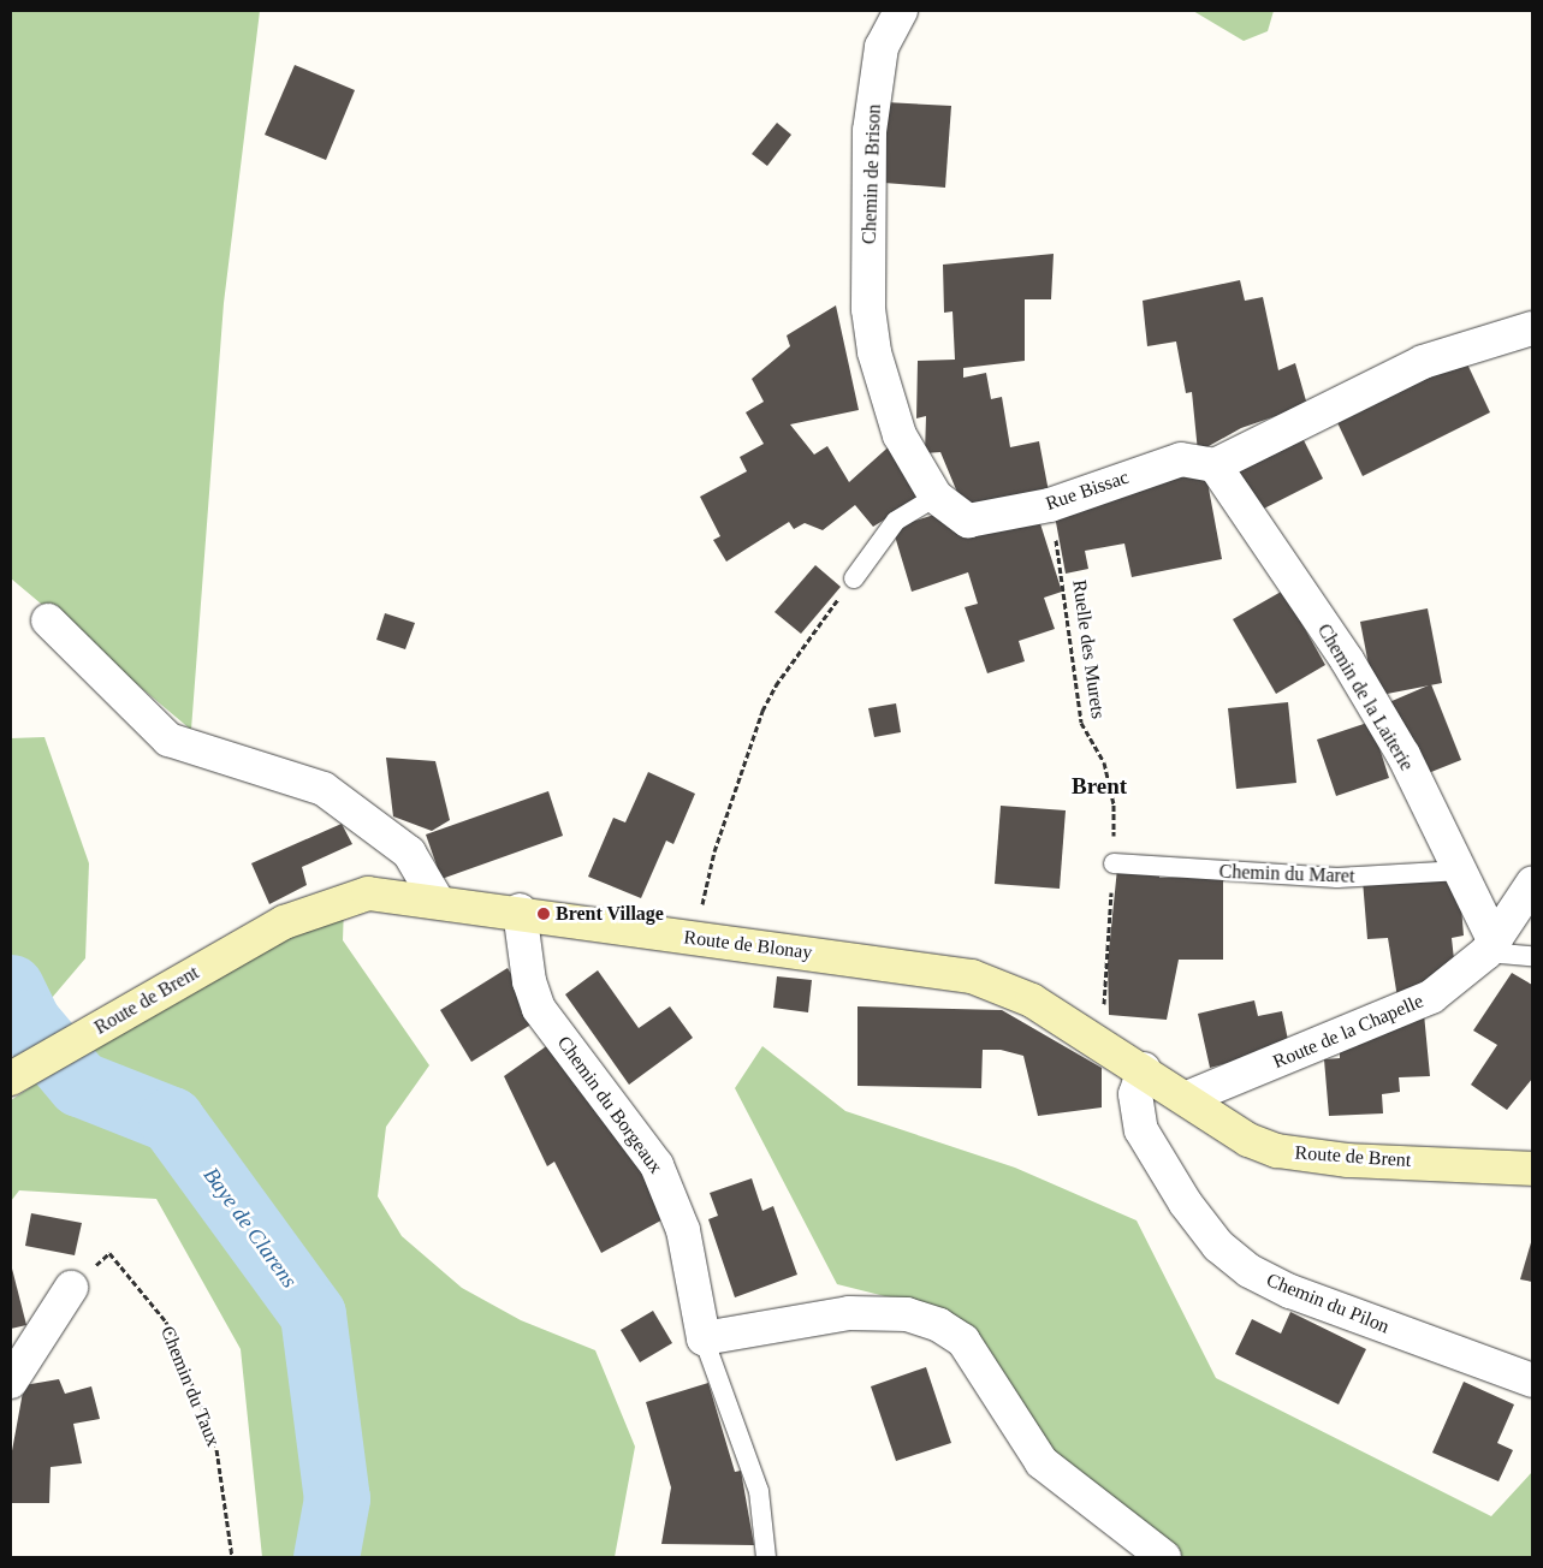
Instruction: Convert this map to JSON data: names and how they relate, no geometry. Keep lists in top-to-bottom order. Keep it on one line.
{"streets":{"main road":["Route de Blonay","Route de Brent"],"street":["Chemin de Brison","Rue Bissac","Chemin de la Laiterie","Route de la Chapelle","Chemin du Borgeaux","Chemin du Pilon"],"lane":["Chemin du Maret"],"path":["Ruelle des Murets","Chemin du Taux"]},"crossings":[["Chemin de Brison","Rue Bissac"],["Rue Bissac","Ruelle des Murets"],["Rue Bissac","Chemin de la Laiterie"],["Ruelle des Murets","Chemin du Maret"],["Ruelle des Murets","Route de Blonay"],["Chemin de la Laiterie","Chemin du Maret"],["Chemin de la Laiterie","Route de la Chapelle"],["Route de Blonay","Route de Brent"],["Route de Blonay","Route de la Chapelle"],["Route de Blonay","Chemin du Borgeaux"],["Route de Blonay","Chemin du Pilon"],["Route de Brent","Route de la Chapelle"]],"districts":["Brent"],"water":["Baye de Clarens"],"places":["Brent Village"]}
